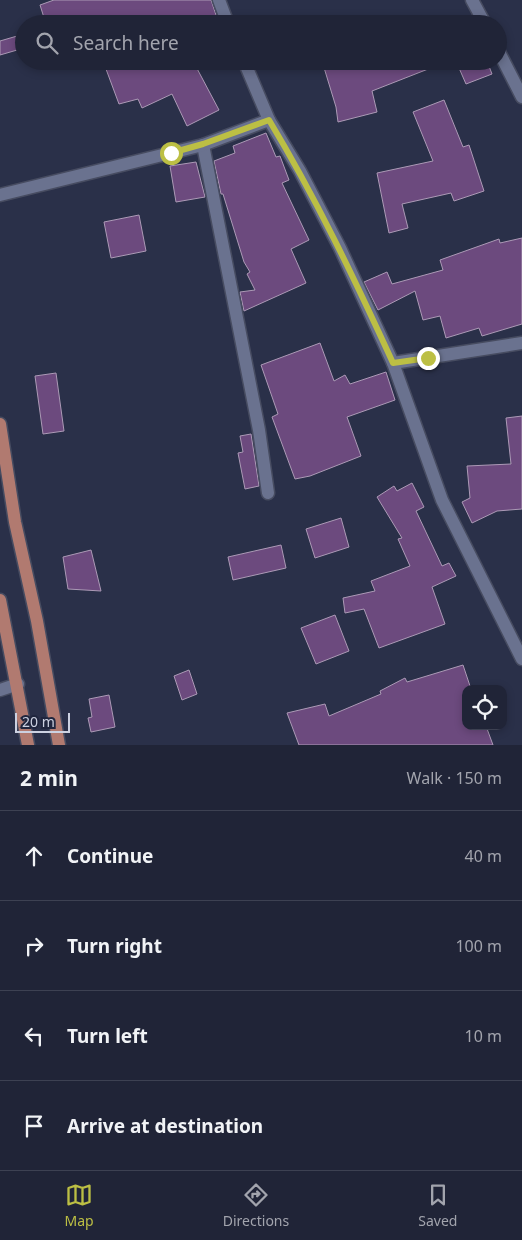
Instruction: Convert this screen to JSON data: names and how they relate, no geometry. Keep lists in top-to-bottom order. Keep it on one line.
{"scale_bar":"20 m","page":{"search":"Search here","scale":"20 m","heading":["2 min","Walk · 150 m"],"list":[["Continue","40 m"],["Turn right","100 m"],["Turn left","10 m"],"Arrive at destination"],"nav":["Map","Directions","Saved"]}}
